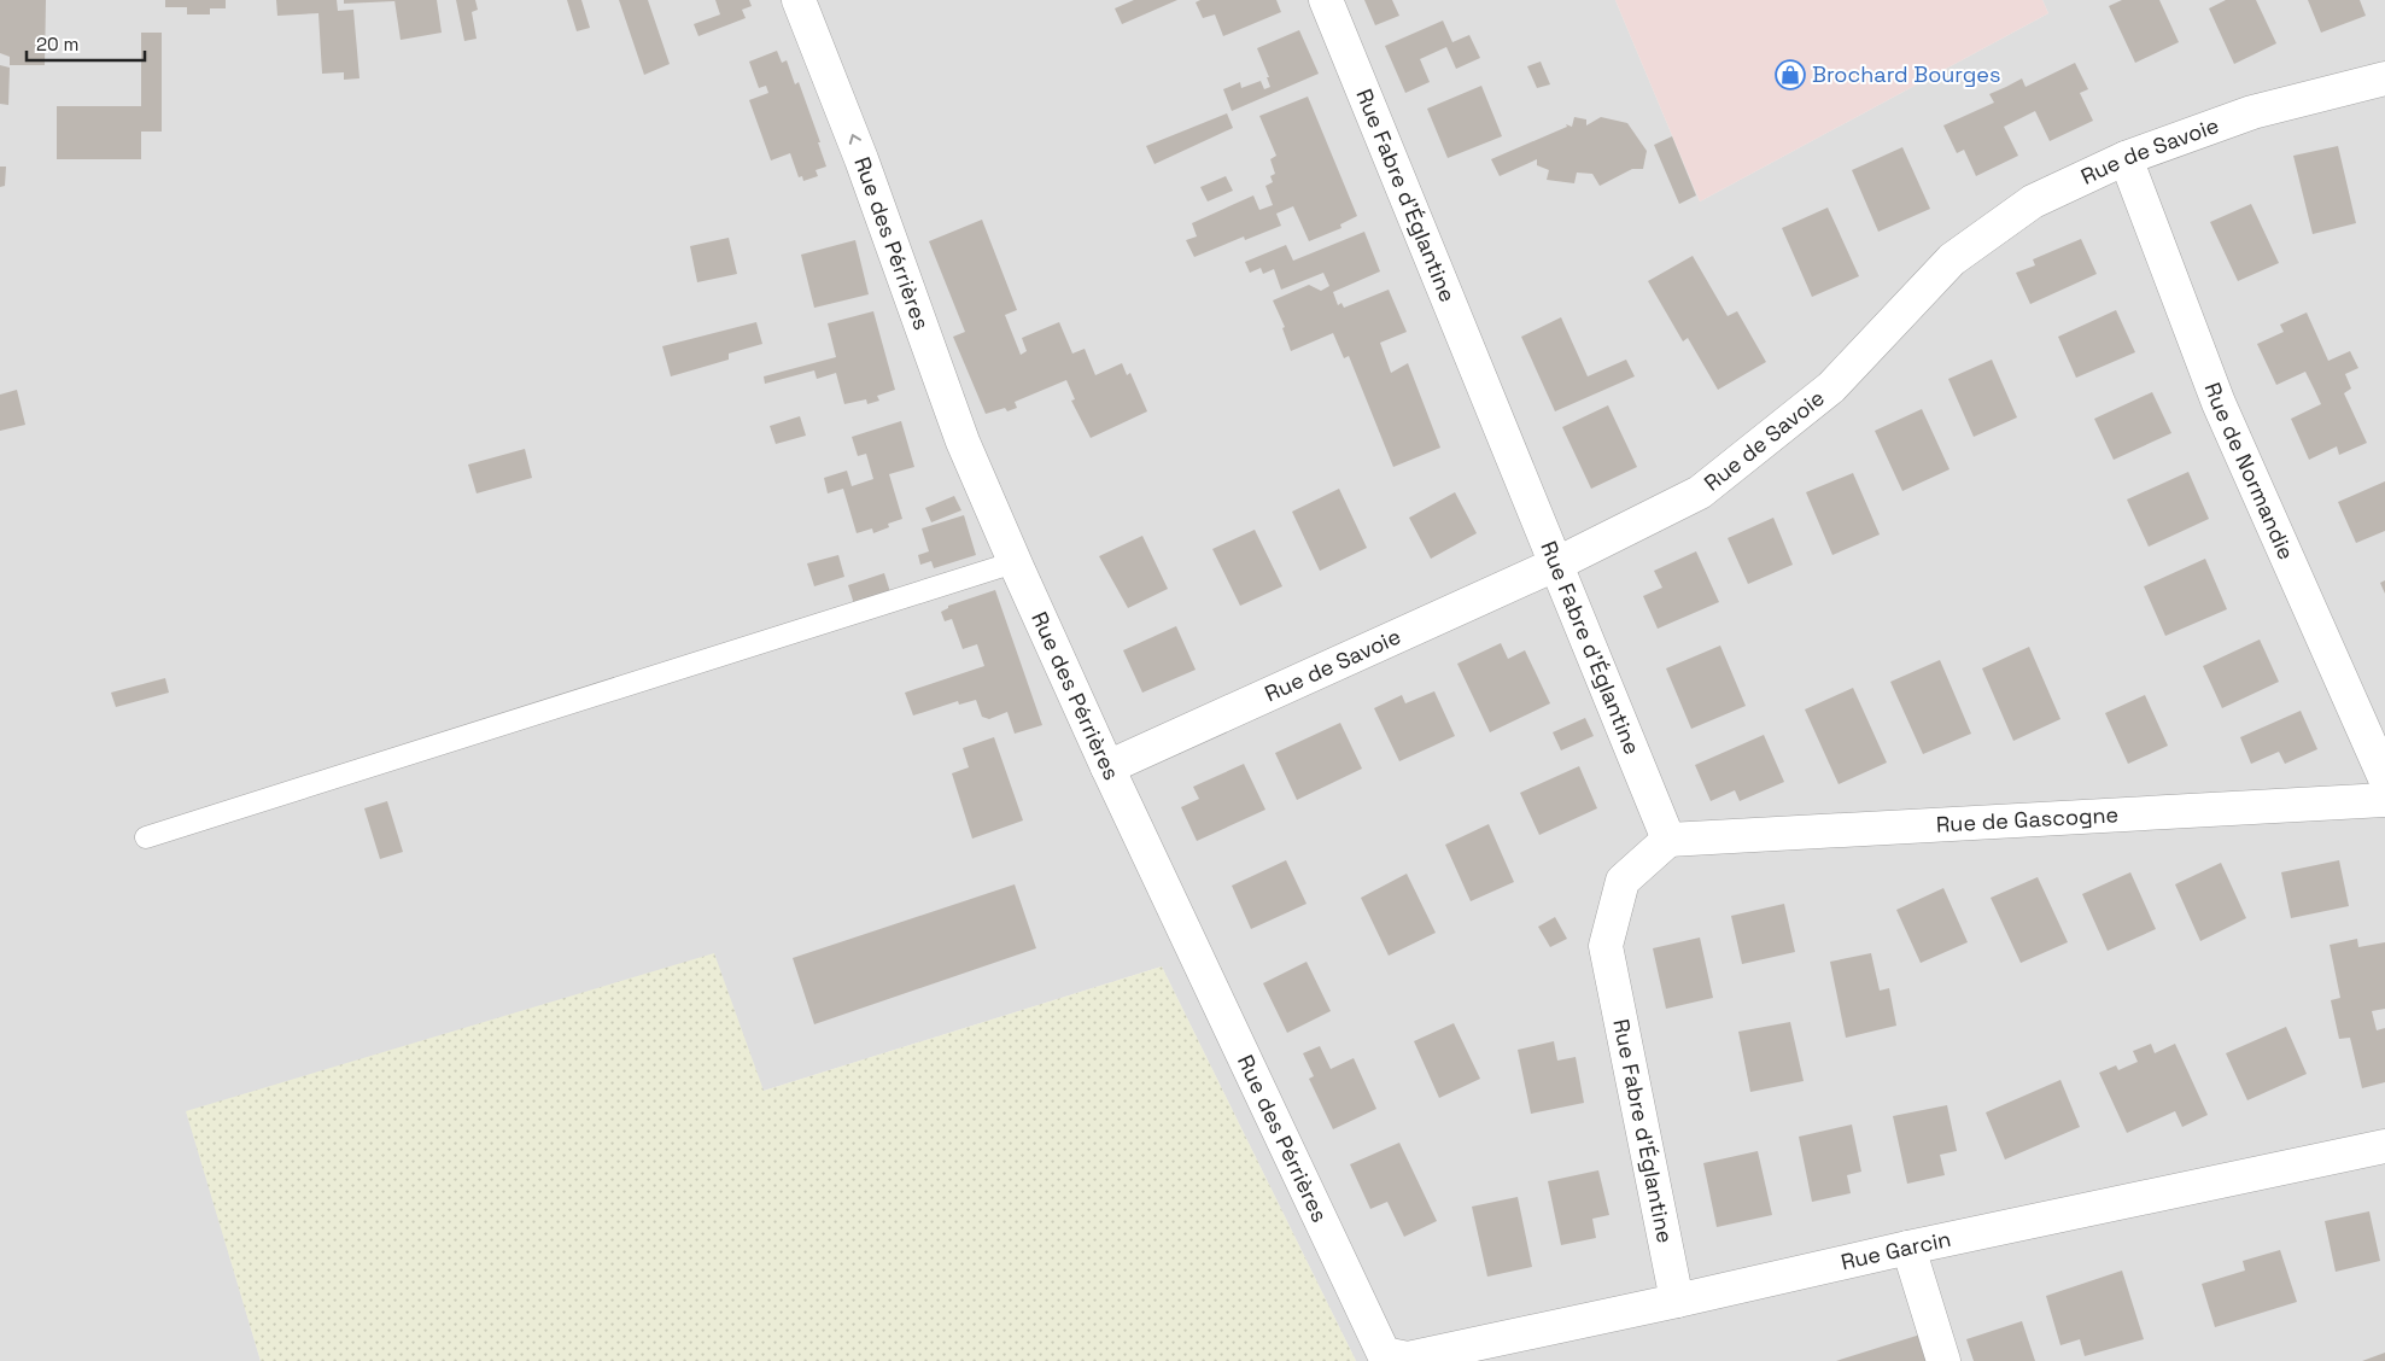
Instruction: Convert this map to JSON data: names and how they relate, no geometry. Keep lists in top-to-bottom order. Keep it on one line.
{"streets":{"street":["Rue de Savoie","Rue Fabre d'Églantine","Rue des Pérrières","Rue de Normandie","Rue de Gascogne","Rue Garcin"]},"crossings":[["Rue de Savoie","Rue Fabre d'Églantine"],["Rue de Savoie","Rue des Pérrières"],["Rue de Savoie","Rue de Normandie"],["Rue Fabre d'Églantine","Rue de Gascogne"],["Rue Fabre d'Églantine","Rue Garcin"],["Rue des Pérrières","Rue Garcin"]],"one_way":["Rue des Pérrières"],"places":{"shop":["Brochard Bourges"]},"scale_bar":"20 m"}
